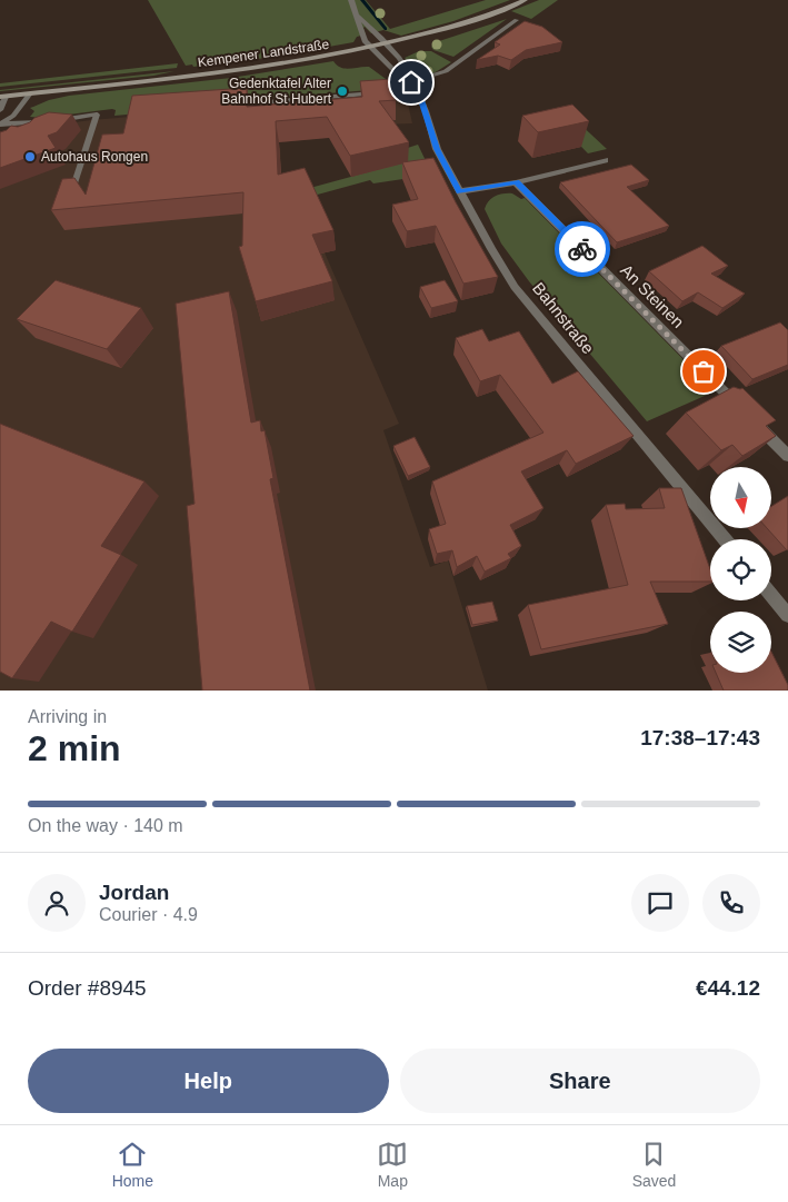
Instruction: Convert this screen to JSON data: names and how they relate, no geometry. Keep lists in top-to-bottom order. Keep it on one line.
{"streets":{"street":["Kempener Landstraße","An Steinen","Bahnstraße"]},"crossings":[["Kempener Landstraße","Bahnstraße"]],"places":["Gedenktafel Alter Bahnhof St Hubert","Autohaus Rongen"],"north":"bottom","page":{"heading":["2 min","Arriving in","17:38–17:43"],"panel":["Jordan","Courier · 4.9","Order #8945","€44.12"],"bar":"On the way · 140 m","buttons":["Help","Share"],"tabs":["Home","Map","Saved"]}}
